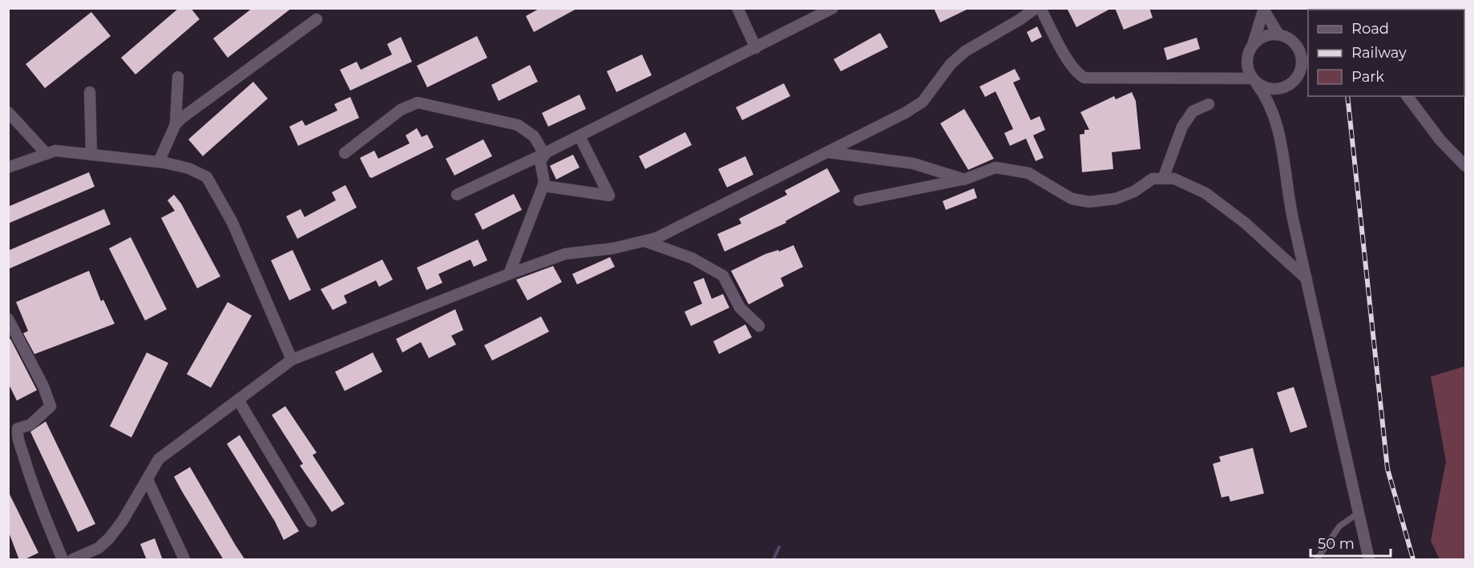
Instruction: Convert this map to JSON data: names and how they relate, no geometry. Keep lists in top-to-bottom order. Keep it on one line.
{"legend":["Road","Railway","Park"],"scale_bar":"50 m"}
